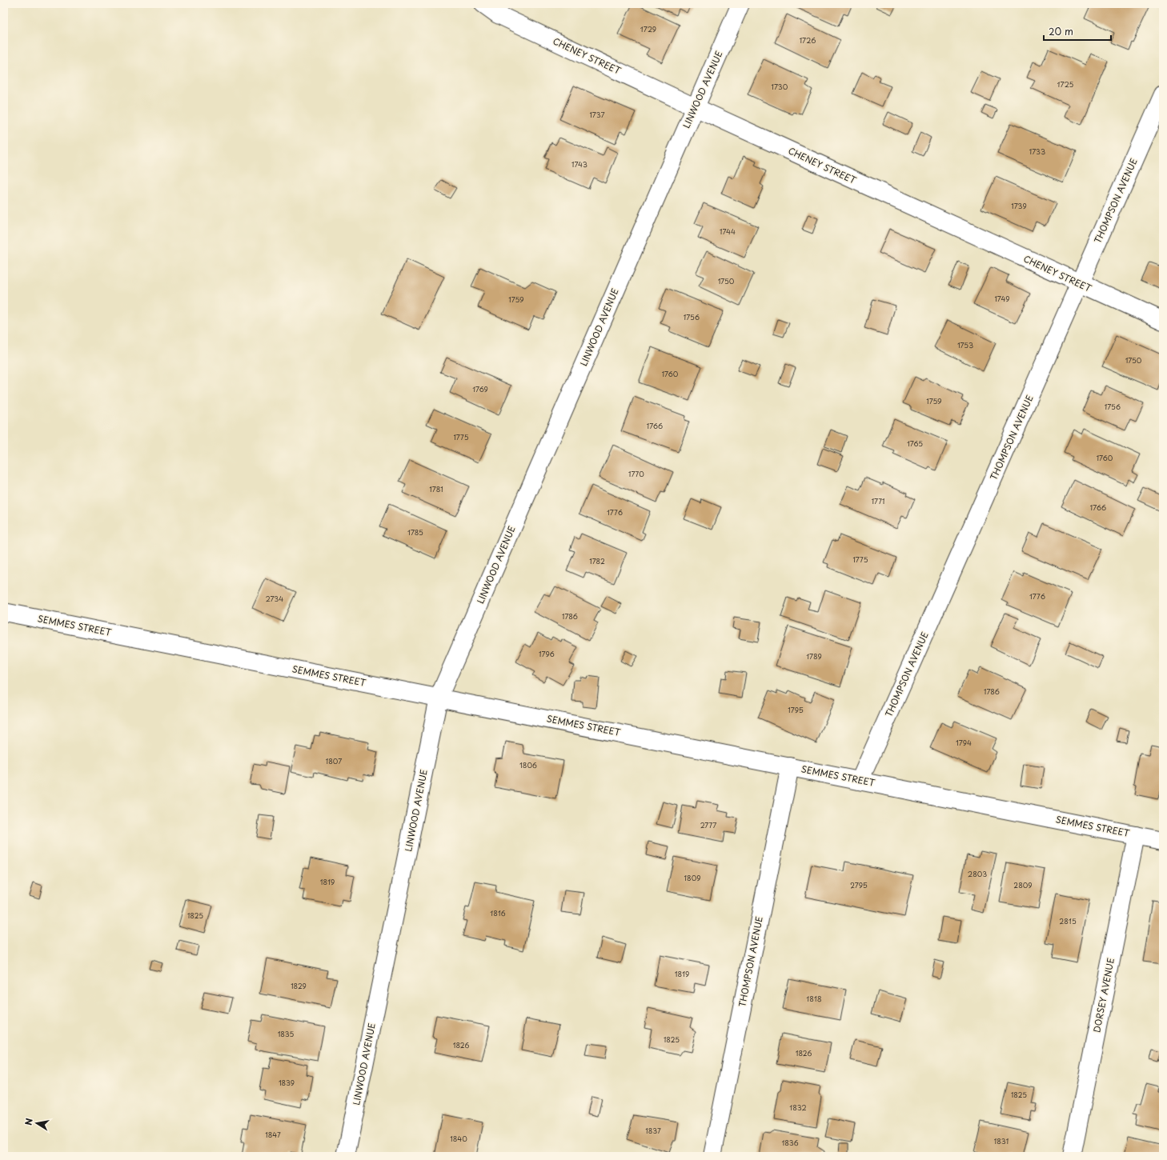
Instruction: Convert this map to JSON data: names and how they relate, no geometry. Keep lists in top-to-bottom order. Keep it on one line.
{"streets":{"street":["CHENEY STREET","LINWOOD AVENUE","THOMPSON AVENUE","SEMMES STREET","DORSEY AVENUE"]},"crossings":[["CHENEY STREET","LINWOOD AVENUE"],["CHENEY STREET","THOMPSON AVENUE"],["LINWOOD AVENUE","SEMMES STREET"],["THOMPSON AVENUE","SEMMES STREET"],["SEMMES STREET","DORSEY AVENUE"]],"house_numbers":["1729","1726","1725","1730","1737","1733","1743","1739","1744","1750","1749","1759","1756","1753","1750","1760","1769","1759","1756","1766","1775","1765","1760","1770","1781","1771","1766","1776","1785","1775","1782","1776","2734","1786","1796","1789","1786","1795","1794","1807","1806","2777","2803","1809","1819","2795","2809","1816","1825","2815","1819","1829","1818","1835","1825","1826","1826","1839","1825","1832","1837","1847","1840","1831","1836"],"scale_bar":"20 m","north":"left"}
